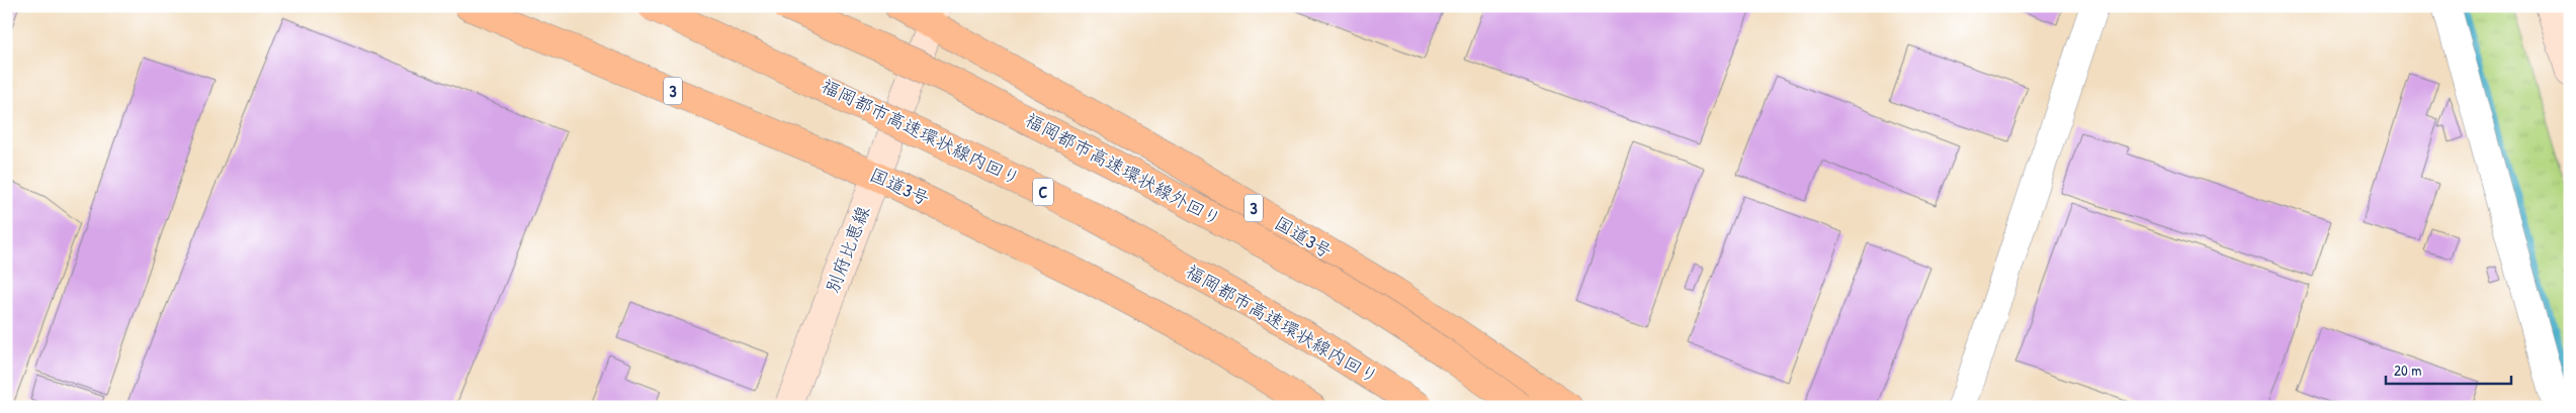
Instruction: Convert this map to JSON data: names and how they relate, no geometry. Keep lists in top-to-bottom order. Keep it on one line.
{"streets":{"highway":["3","福岡都市高速環状線内回り","福岡都市高速環状線外回り","国道3号","C"],"main road":["別府比恵線"]},"crossings":[["国道3号","別府比恵線"]],"scale_bar":"20 m"}
